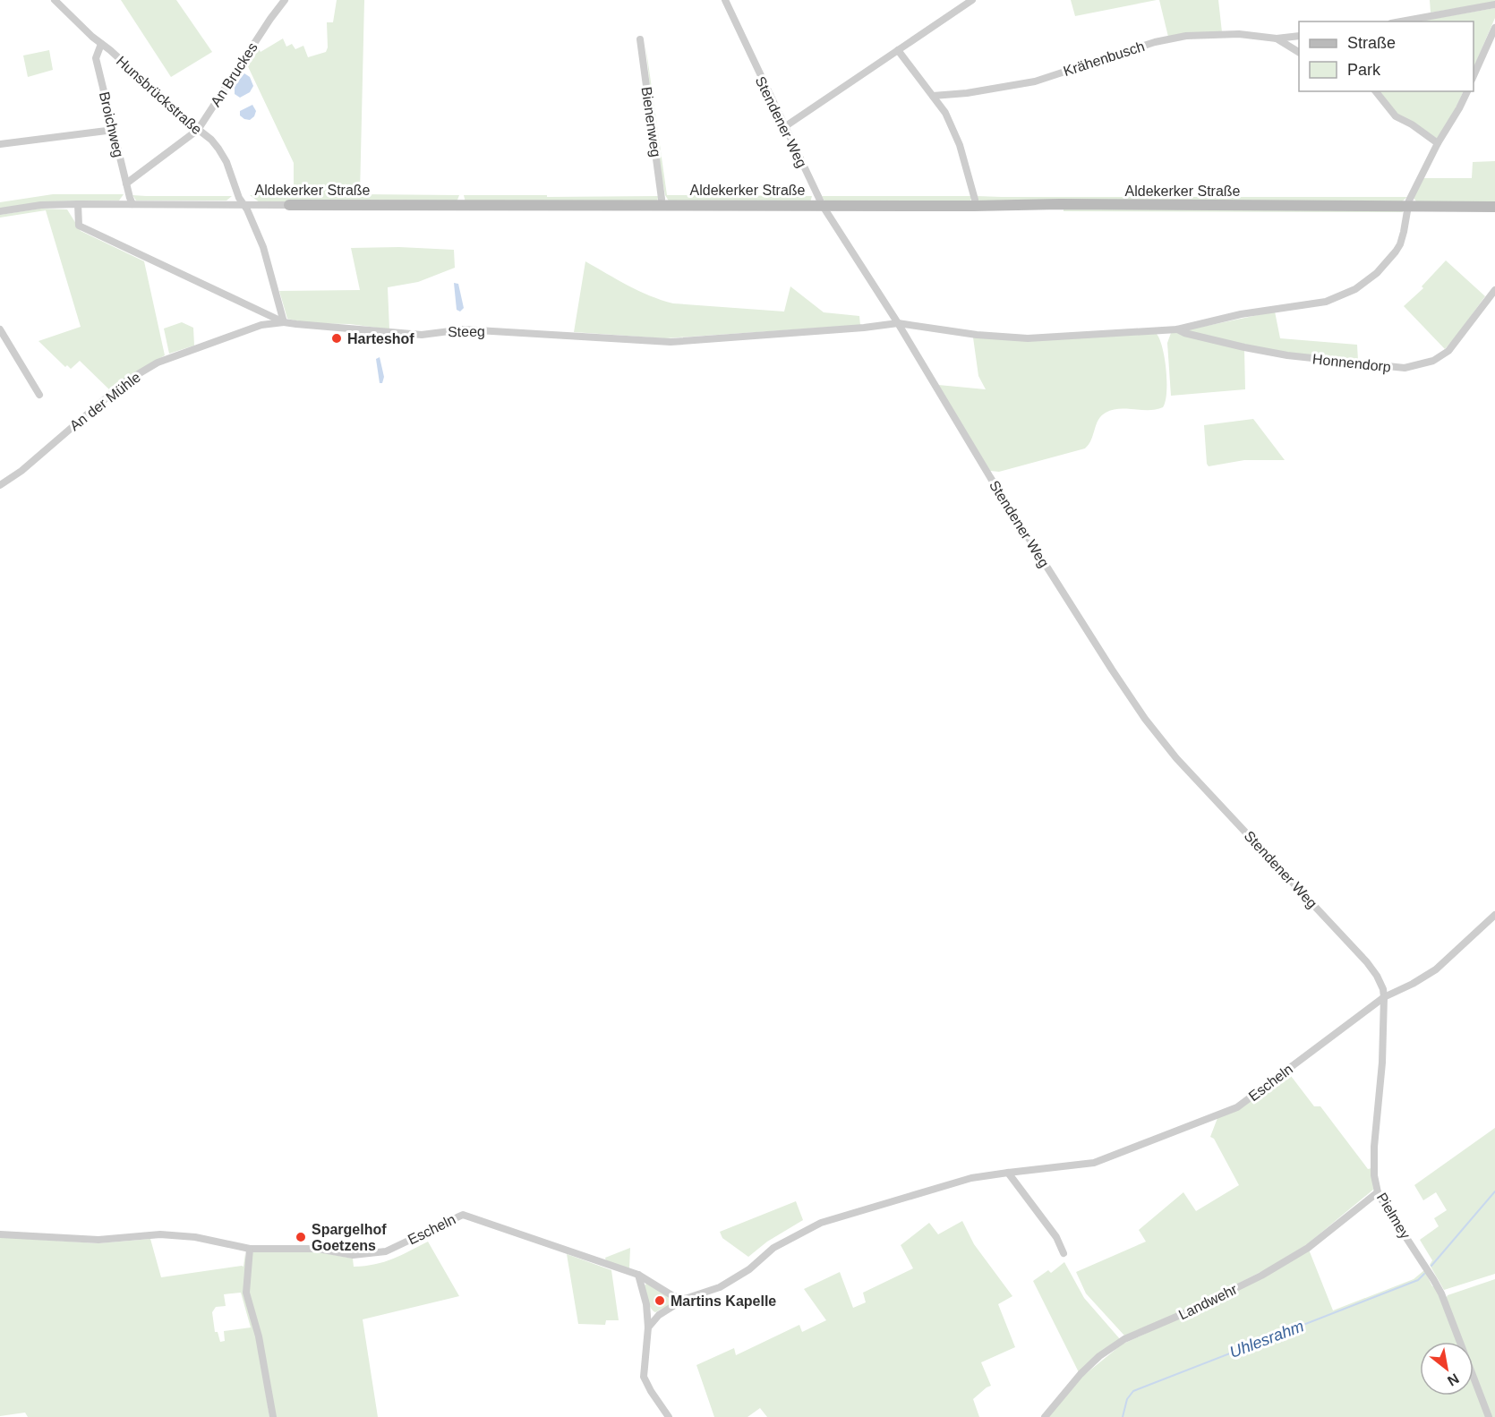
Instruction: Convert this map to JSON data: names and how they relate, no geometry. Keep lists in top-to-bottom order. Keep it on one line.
{"streets":{"street":["Krähenbusch","An Bruckes","Hunsbrückstraße","Bienenweg","Stendener Weg","Broichweg","Aldekerker Straße","Steeg","Honnendorp","An der Mühle","Escheln","Pielmey","Landwehr"]},"crossings":[["An Bruckes","Hunsbrückstraße"],["An Bruckes","Broichweg"],["Hunsbrückstraße","Broichweg"],["Hunsbrückstraße","Aldekerker Straße"],["Hunsbrückstraße","Steeg"],["Hunsbrückstraße","An der Mühle"],["Bienenweg","Aldekerker Straße"],["Stendener Weg","Aldekerker Straße"],["Stendener Weg","Steeg"],["Stendener Weg","Honnendorp"],["Stendener Weg","Escheln"],["Stendener Weg","Pielmey"],["Broichweg","Aldekerker Straße"],["Aldekerker Straße","Steeg"],["Aldekerker Straße","Honnendorp"],["Steeg","Honnendorp"],["Steeg","An der Mühle"],["Escheln","Pielmey"],["Pielmey","Landwehr"]],"water":["Uhlesrahm"],"places":["Harteshof","Spargelhof Goetzens","Martins Kapelle"],"legend":["Straße","Park"],"north":"bottom right"}
